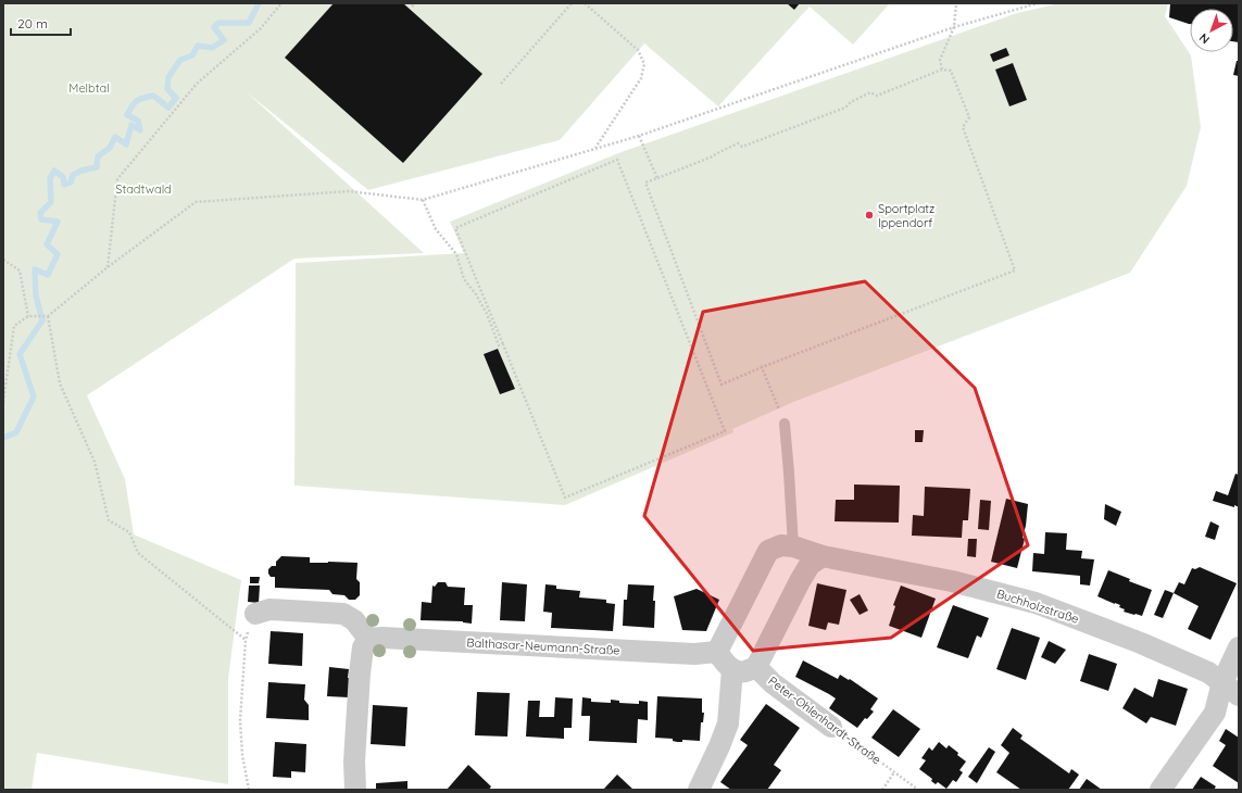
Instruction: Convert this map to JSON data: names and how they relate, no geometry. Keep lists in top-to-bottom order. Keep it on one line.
{"streets":{"street":["Buchholzstraße","Balthasar-Neumann-Straße","Peter-Ohlenhardt-Straße"]},"crossings":[["Buchholzstraße","Balthasar-Neumann-Straße"]],"parks":["Melbtal","Stadtwald"],"places":["Sportplatz Ippendorf"],"scale_bar":"20 m","north":"bottom left"}
